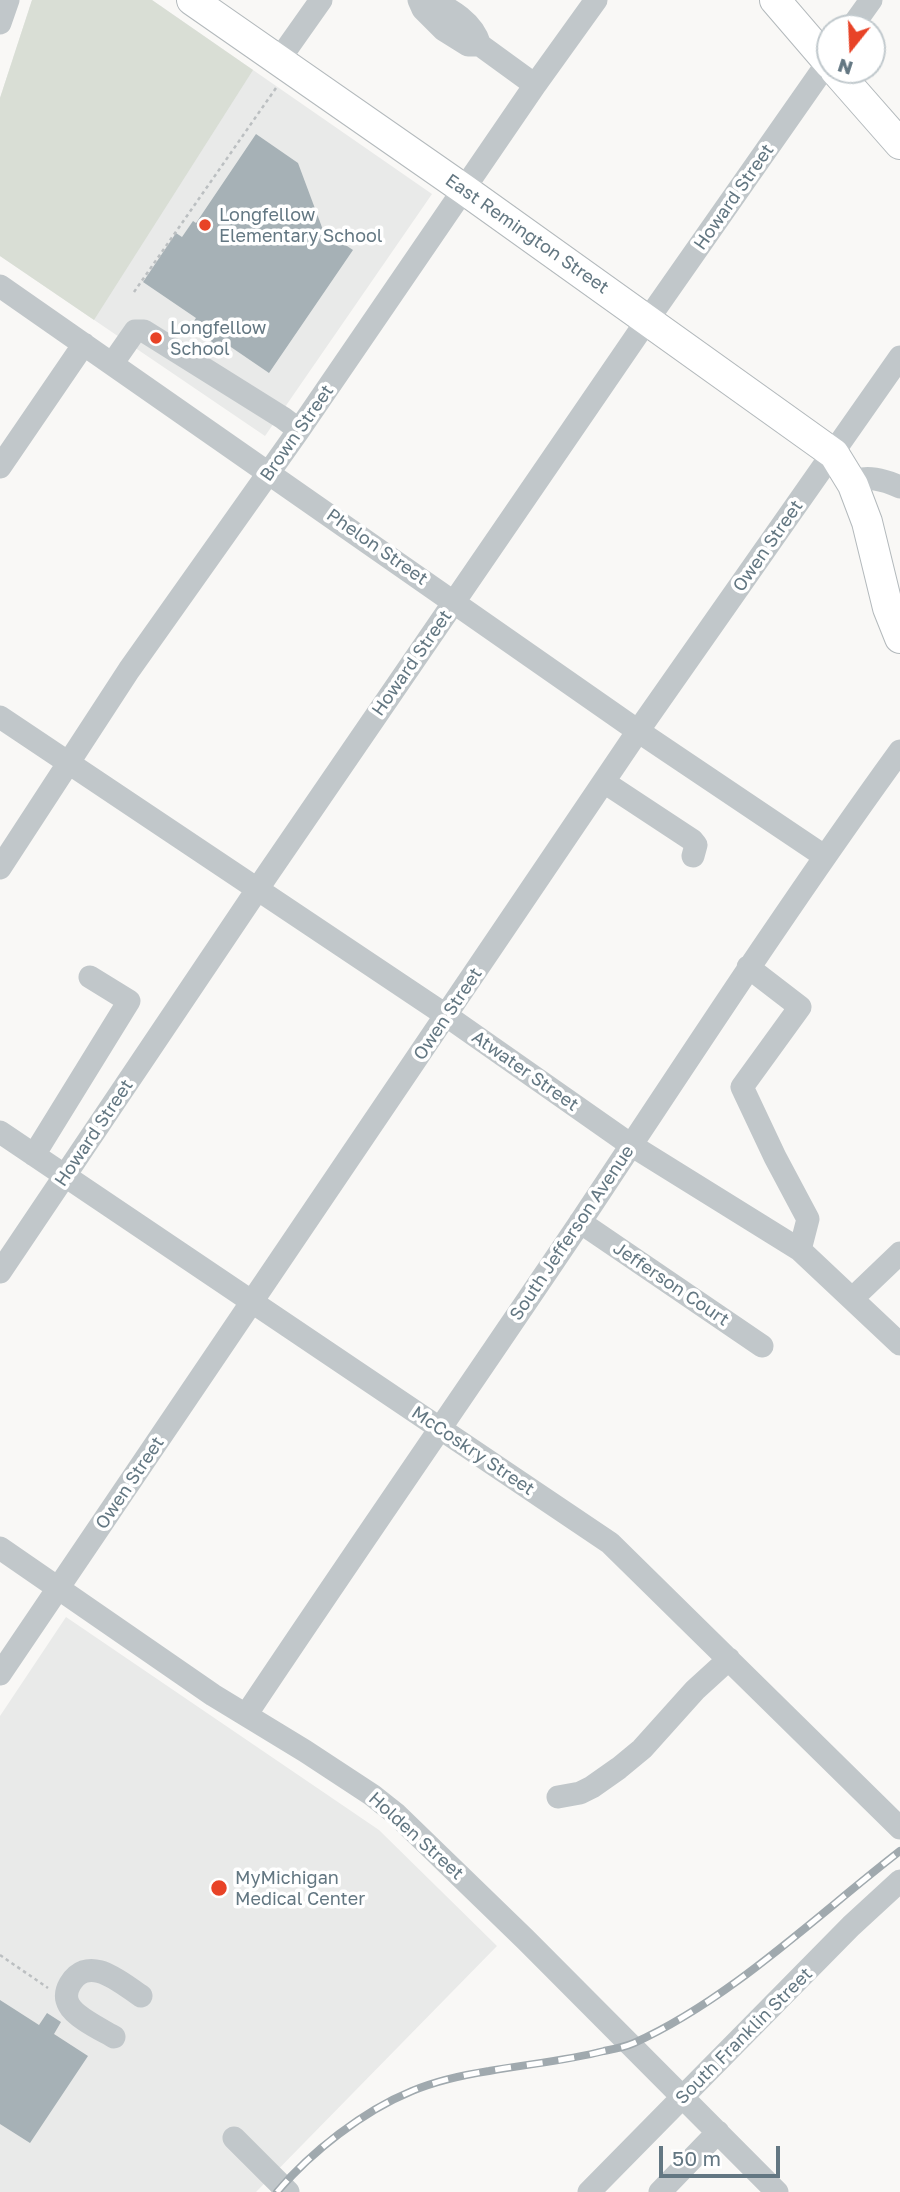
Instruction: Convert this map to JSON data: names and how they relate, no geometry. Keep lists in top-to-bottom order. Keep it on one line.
{"streets":{"main road":["East Remington Street"],"street":["Howard Street","Brown Street","Owen Street","Phelon Street","Atwater Street","South Jefferson Avenue","Jefferson Court","McCoskry Street","Holden Street","South Franklin Street"]},"crossings":[["Howard Street","East Remington Street"],["Howard Street","Phelon Street"],["Howard Street","Atwater Street"],["Howard Street","McCoskry Street"],["East Remington Street","Brown Street"],["East Remington Street","Owen Street"],["Brown Street","Phelon Street"],["Brown Street","Atwater Street"],["Owen Street","Phelon Street"],["Owen Street","Atwater Street"],["Owen Street","McCoskry Street"],["Owen Street","Holden Street"],["Phelon Street","South Jefferson Avenue"],["Atwater Street","South Jefferson Avenue"],["South Jefferson Avenue","Jefferson Court"],["South Jefferson Avenue","McCoskry Street"],["South Jefferson Avenue","Holden Street"],["Holden Street","South Franklin Street"]],"places":["Longfellow Elementary School","Longfellow School","MyMichigan Medical Center"],"scale_bar":"50 m","north":"bottom"}
